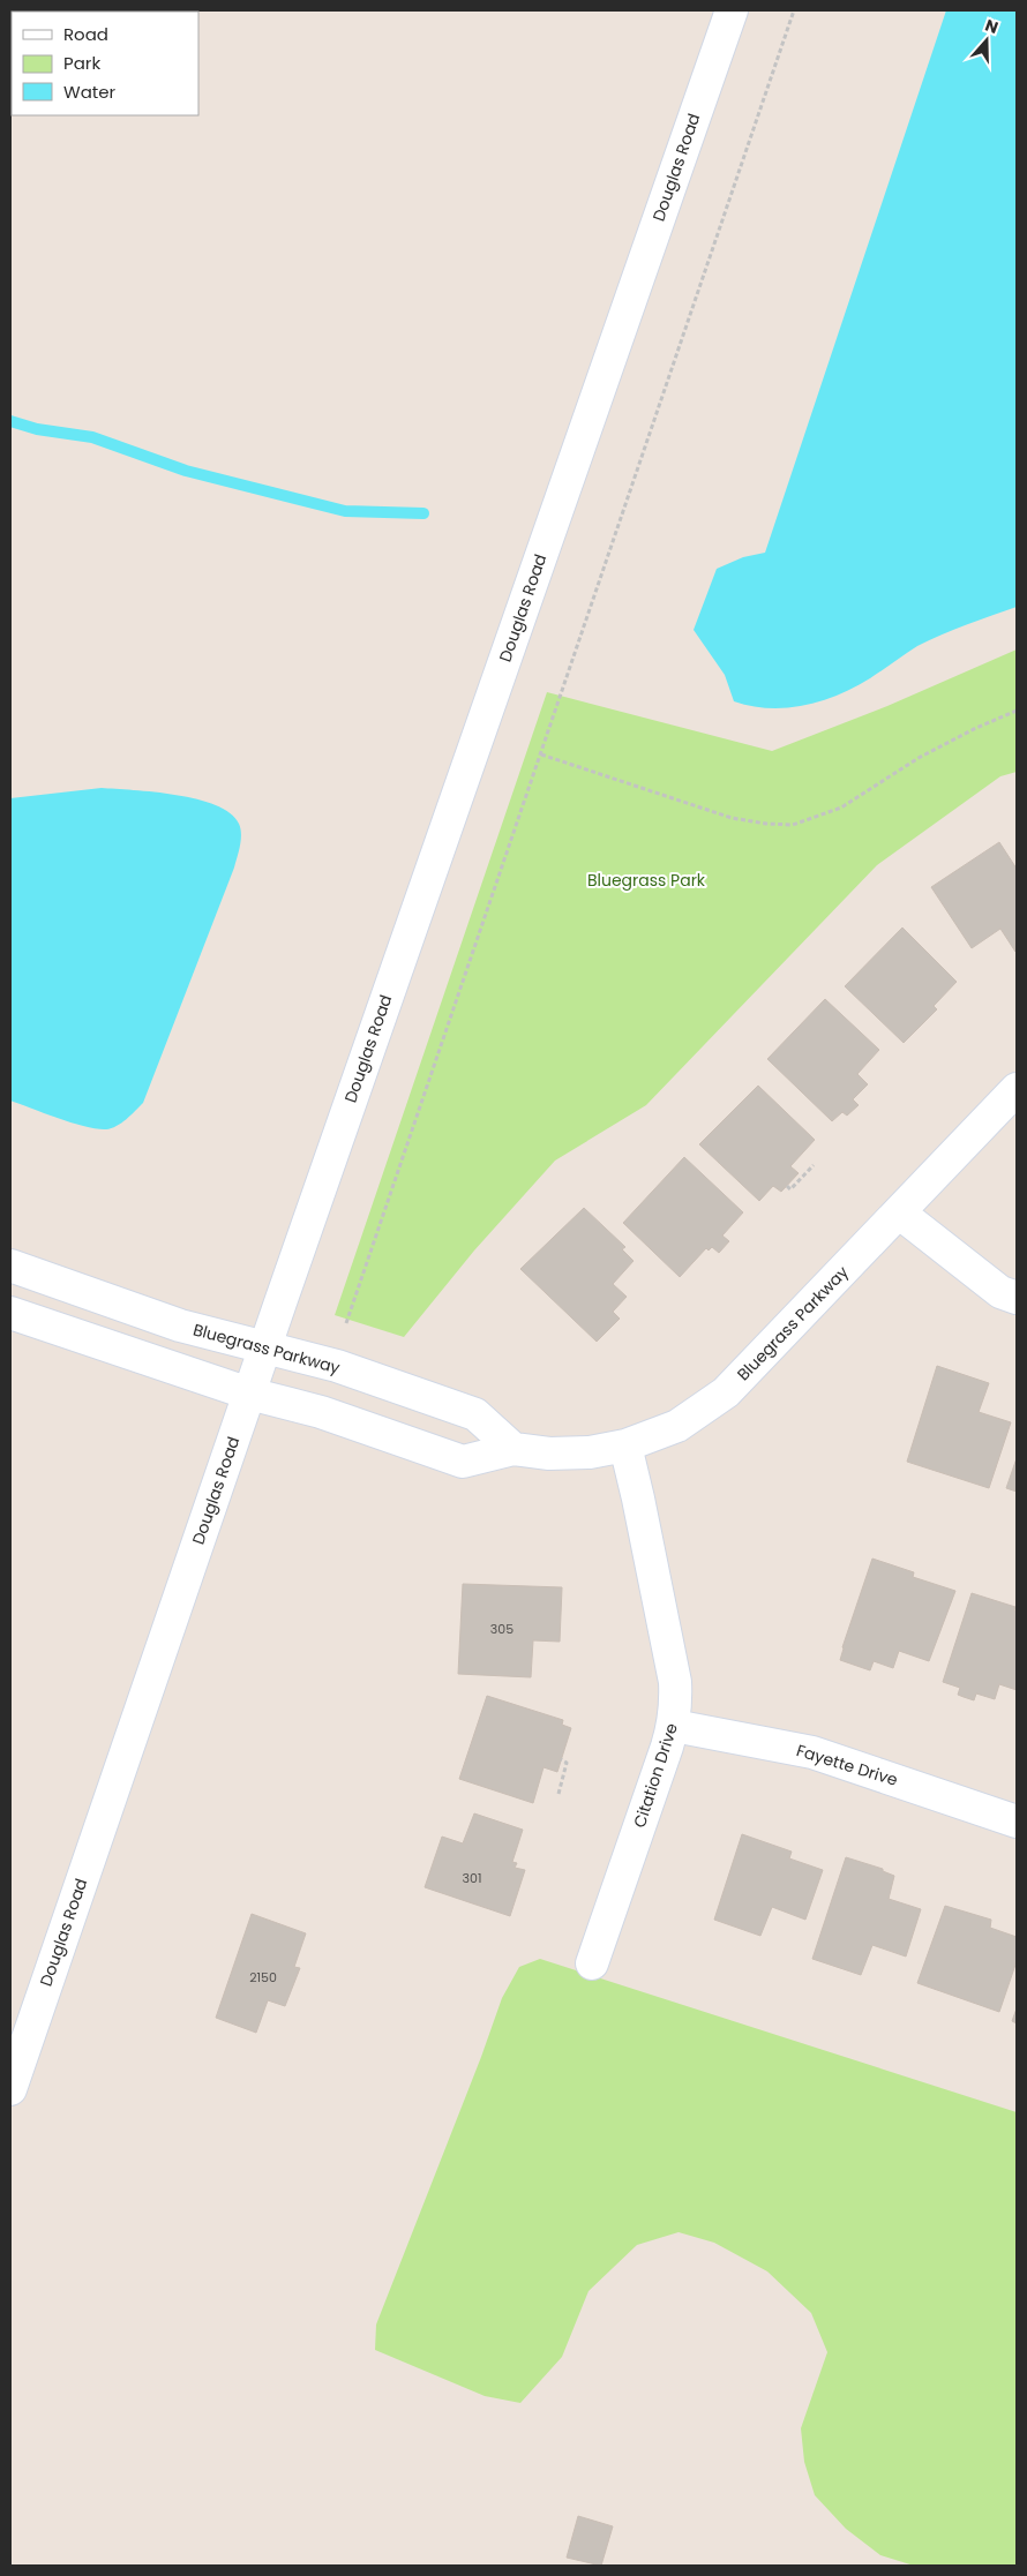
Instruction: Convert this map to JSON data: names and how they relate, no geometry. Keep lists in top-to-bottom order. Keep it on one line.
{"streets":{"street":["Douglas Road","Bluegrass Parkway","Fayette Drive","Citation Drive"]},"crossings":[["Douglas Road","Bluegrass Parkway"],["Bluegrass Parkway","Citation Drive"],["Fayette Drive","Citation Drive"]],"parks":["Bluegrass Park"],"house_numbers":["305","301","2150"],"legend":["Road","Park","Water"],"north":"top"}
